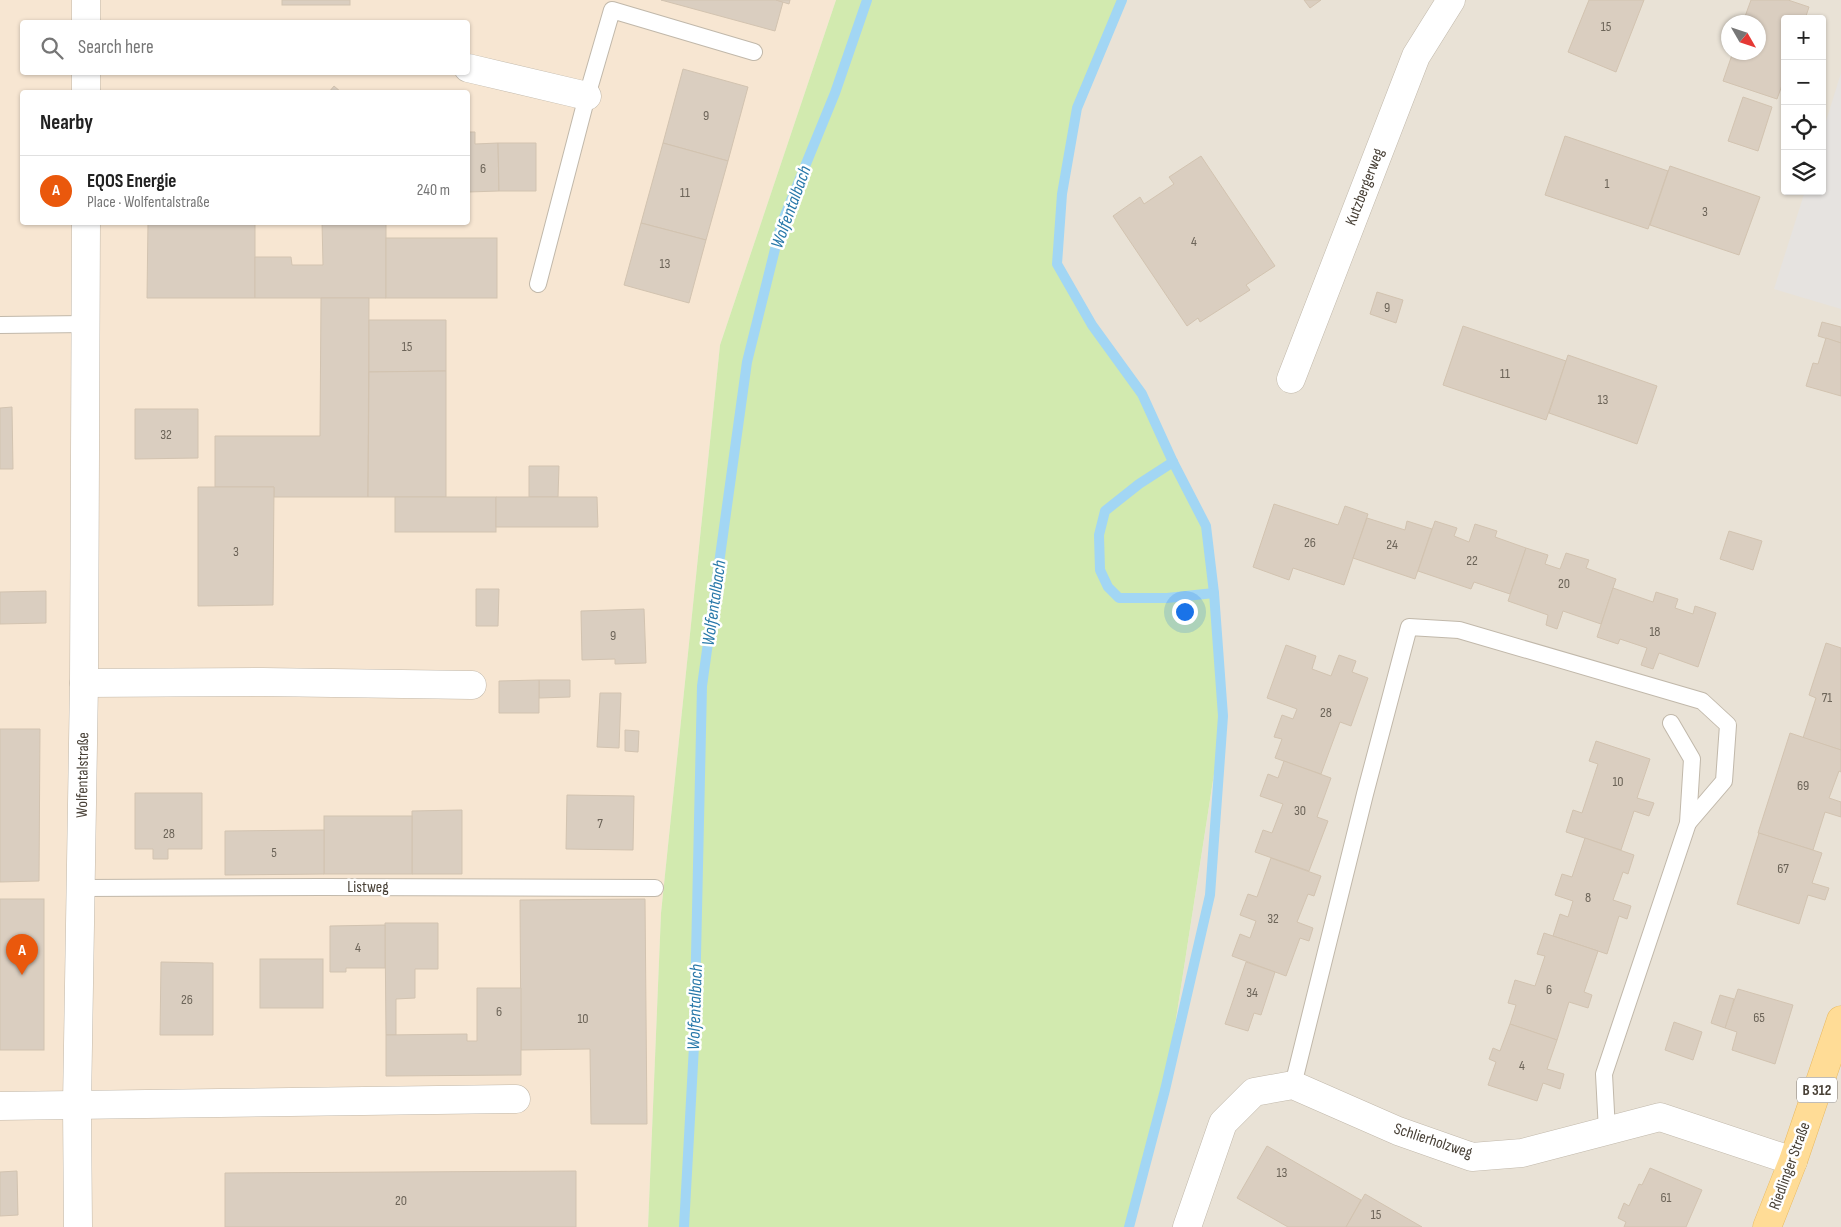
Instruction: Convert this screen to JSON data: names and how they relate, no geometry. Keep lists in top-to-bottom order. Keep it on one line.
{"streets":{"main road":["B 312","Riedlinger Straße"],"street":["Kutzbergerweg","Wolfentalstraße","Schlierholzweg"],"lane":["Listweg"]},"crossings":[["Wolfentalstraße","Listweg"],["Schlierholzweg","Riedlinger Straße"]],"water":["Wolfentalbach"],"house_numbers":["15","9","6","1","11","3","4","13","9","15","11","13","32","26","24","3","22","20","18","9","71","28","10","69","30","7","28","5","67","8","32","4","6","34","26","6","65","10","4","13","61","20","15"],"north":"bottom right","page":{"map_buttons":["+","−"],"search":"Search here","heading":"Nearby","list":[{"mark":"A","name":"EQOS Energie","note":"Place · Wolfentalstraße","value":"240 m"}],"pins":"A"}}
